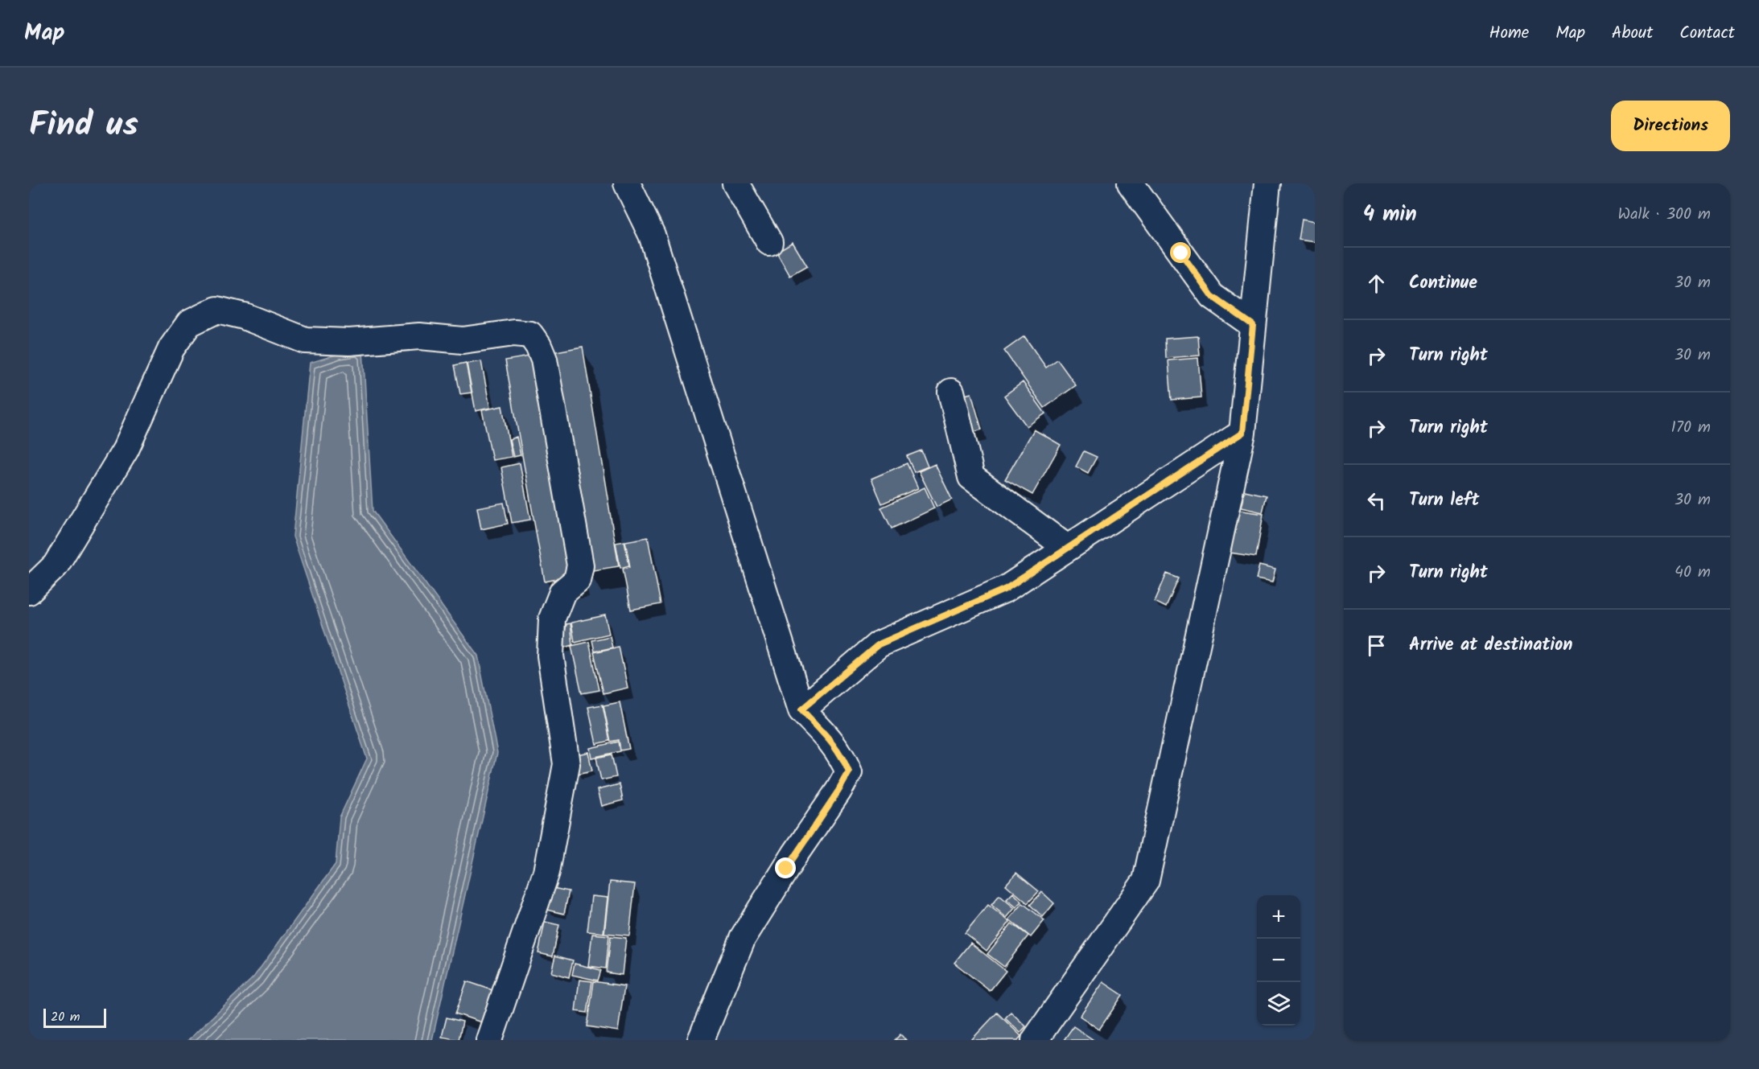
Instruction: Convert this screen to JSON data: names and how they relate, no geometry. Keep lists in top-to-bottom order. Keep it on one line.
{"scale_bar":"20 m","page":{"header":"Map","nav":["Home","Map","About","Contact"],"title":"Find us","buttons":"Directions","heading":["4 min","Walk · 300 m"],"list":[["Continue","30 m"],["Turn right","30 m"],["Turn right","170 m"],["Turn left","30 m"],["Turn right","40 m"],"Arrive at destination"],"map_buttons":["+","−"],"scale":"20 m"}}
